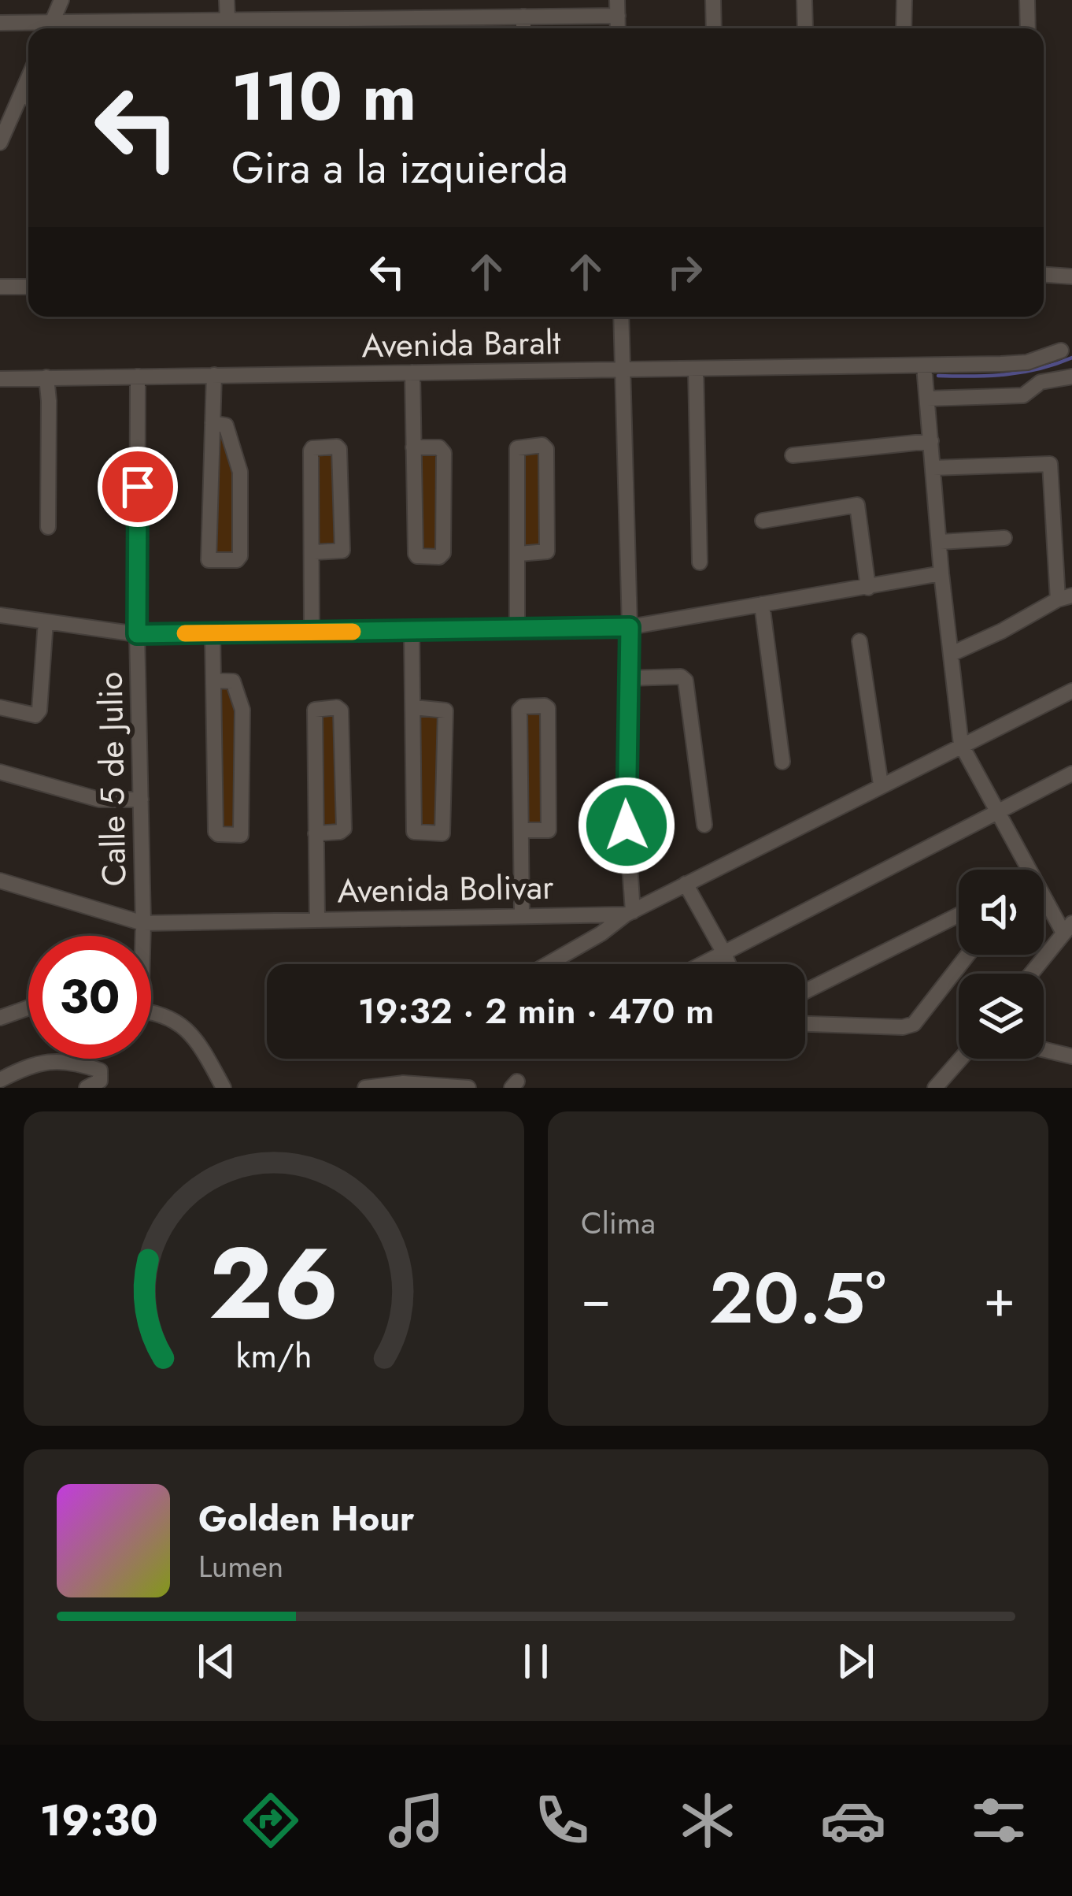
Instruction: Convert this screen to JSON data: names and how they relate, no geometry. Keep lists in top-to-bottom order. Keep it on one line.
{"streets":{"street":["Avenida Baralt","Calle 5 de Julio","Avenida Bolivar"]},"crossings":[["Avenida Baralt","Calle 5 de Julio"],["Calle 5 de Julio","Avenida Bolivar"]],"page":{"turn":["110 m","Gira a la izquierda"],"limit":"30","trip":"19:32 · 2 min · 470 m","tile":"Clima","heat":["−","20.5°","+"],"song":["Golden Hour","Lumen"],"tabs":"19:30","gauge":["26","km/h"]}}
